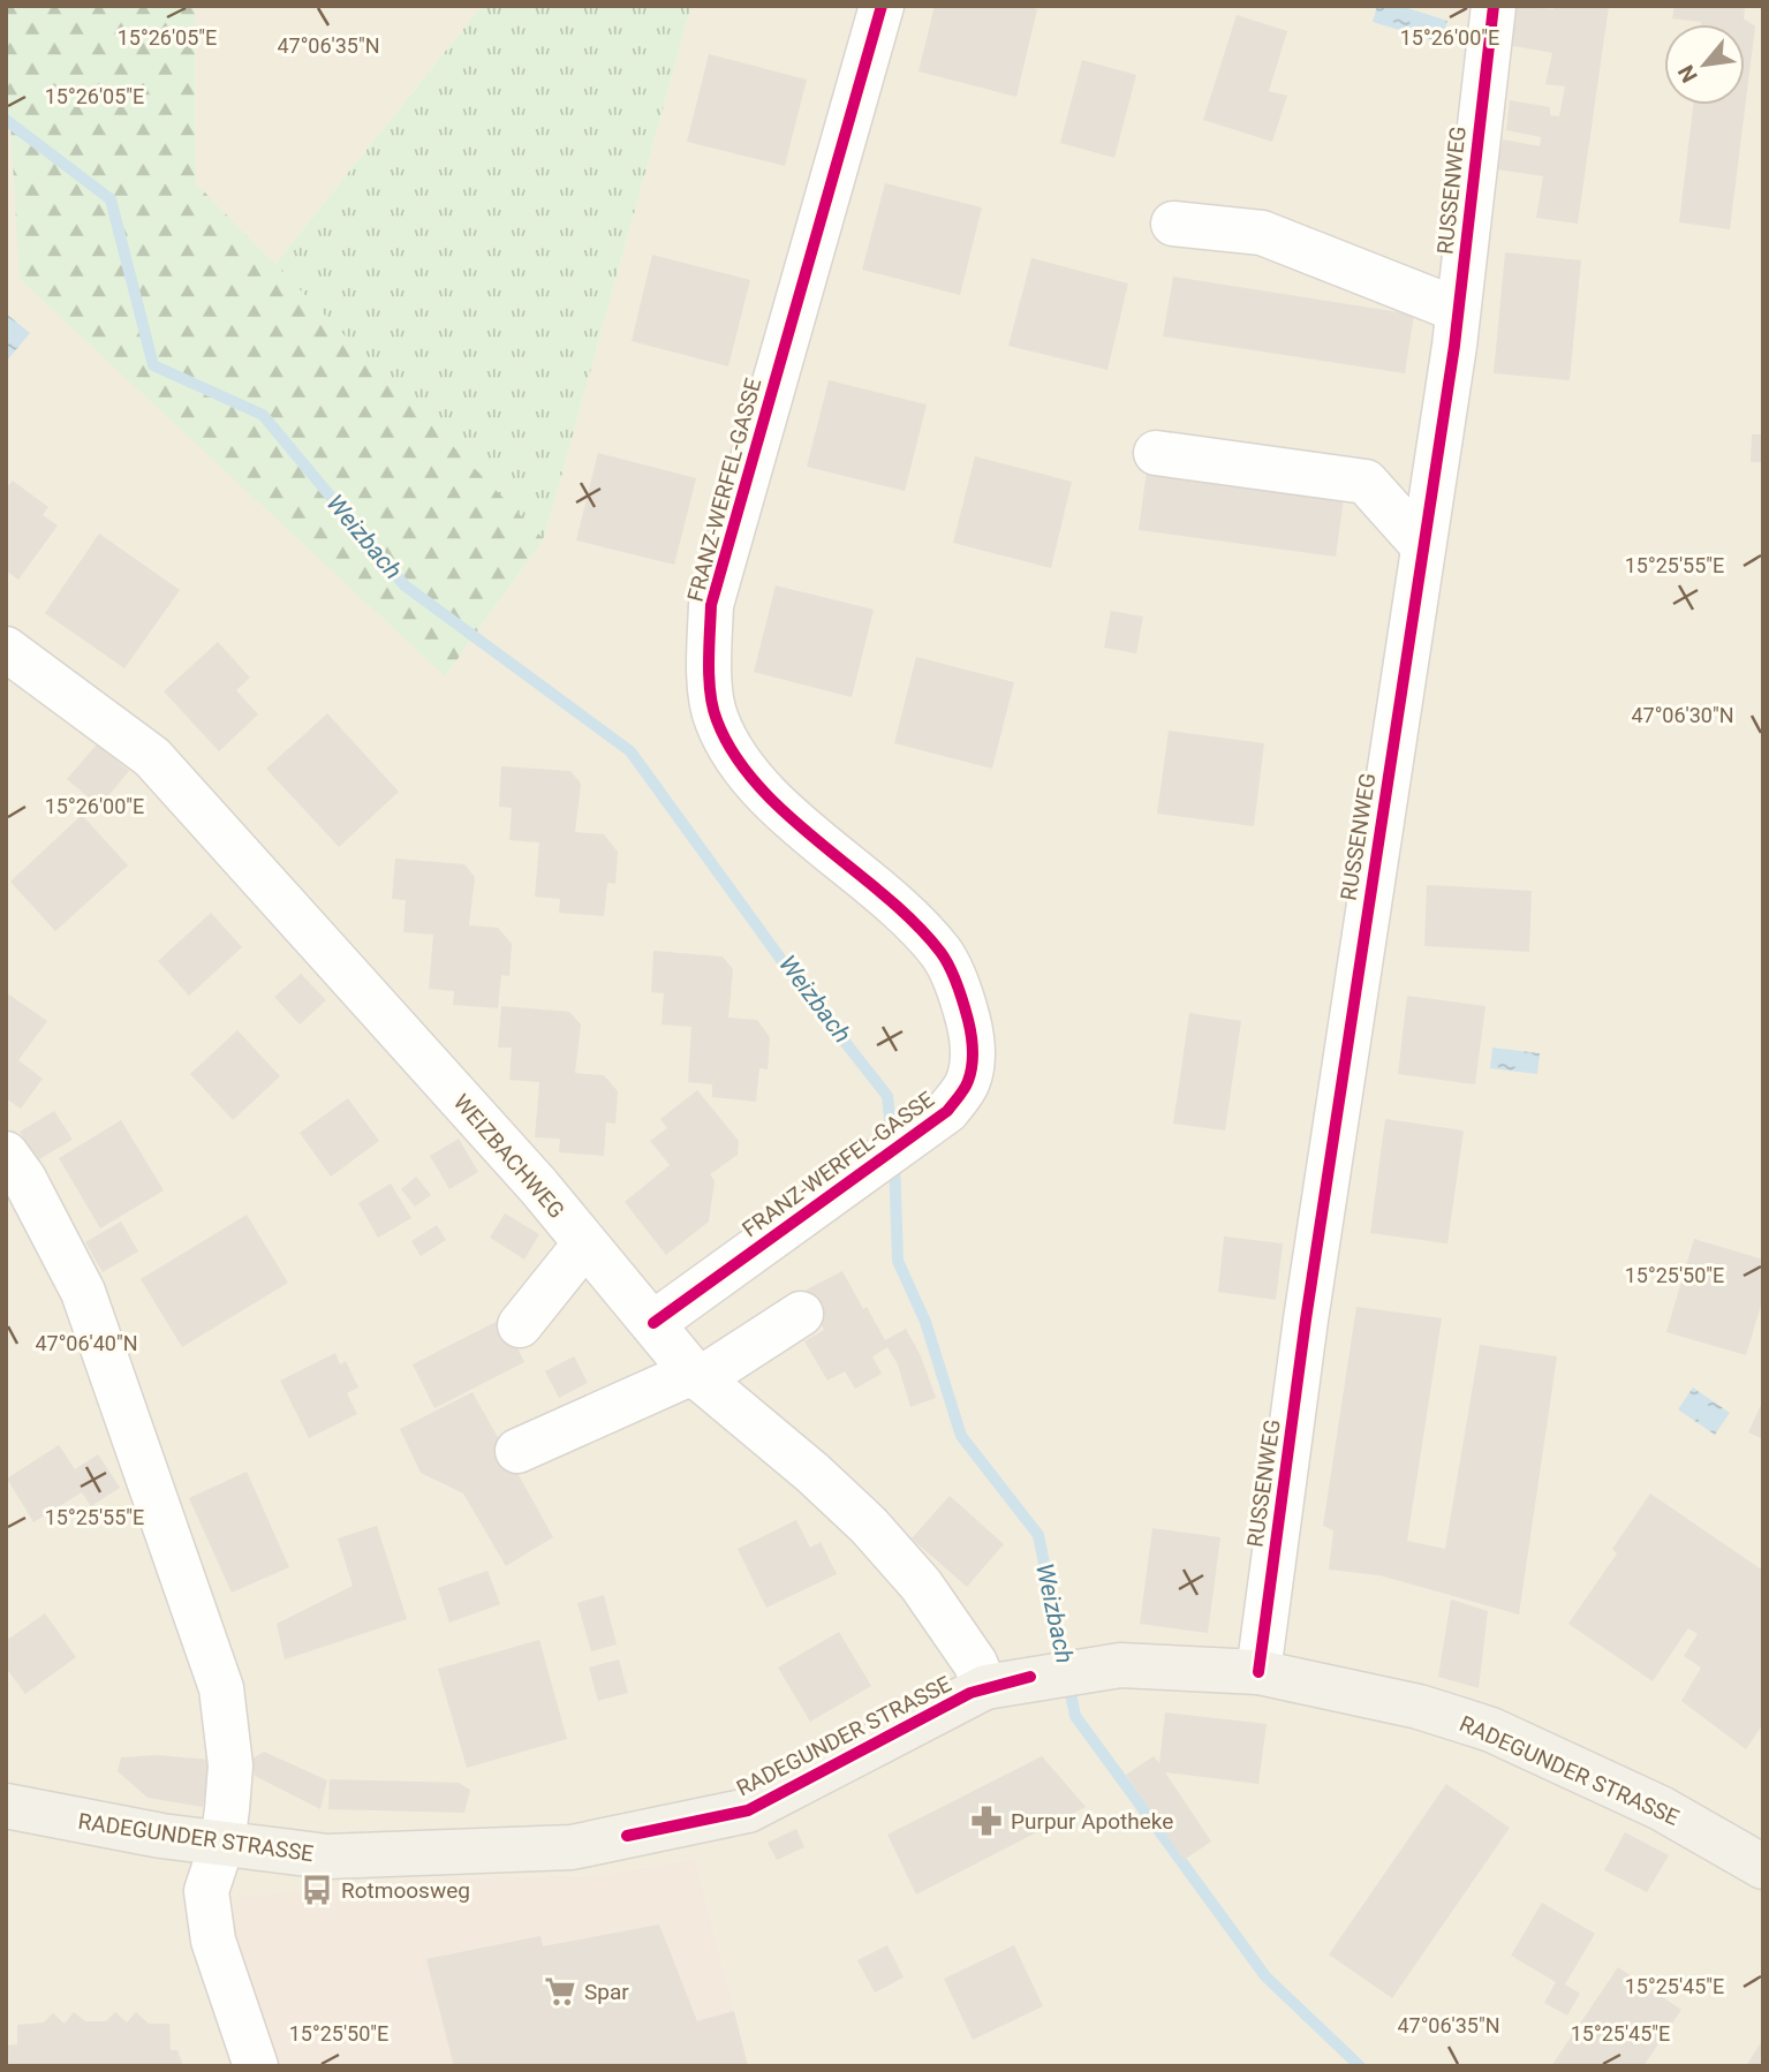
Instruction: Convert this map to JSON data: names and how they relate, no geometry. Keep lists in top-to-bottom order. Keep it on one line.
{"streets":{"main road":["RADEGUNDER STRASSE"],"street":["RUSSENWEG","FRANZ-WERFEL-GASSE","WEIZBACHWEG"]},"crossings":[["RUSSENWEG","RADEGUNDER STRASSE"],["FRANZ-WERFEL-GASSE","WEIZBACHWEG"],["WEIZBACHWEG","RADEGUNDER STRASSE"]],"water":["Weizbach"],"places":{"pharmacy":["Purpur Apotheke"],"bus stop":["Rotmoosweg"],"supermarket":["Spar"]},"north":"bottom left","coordinates":["15°26'05\"E","15°26'00\"E","47°06'35\"N","15°25'55\"E","47°06'30\"N","15°25'50\"E","47°06'40\"N","15°25'45\"E"]}
